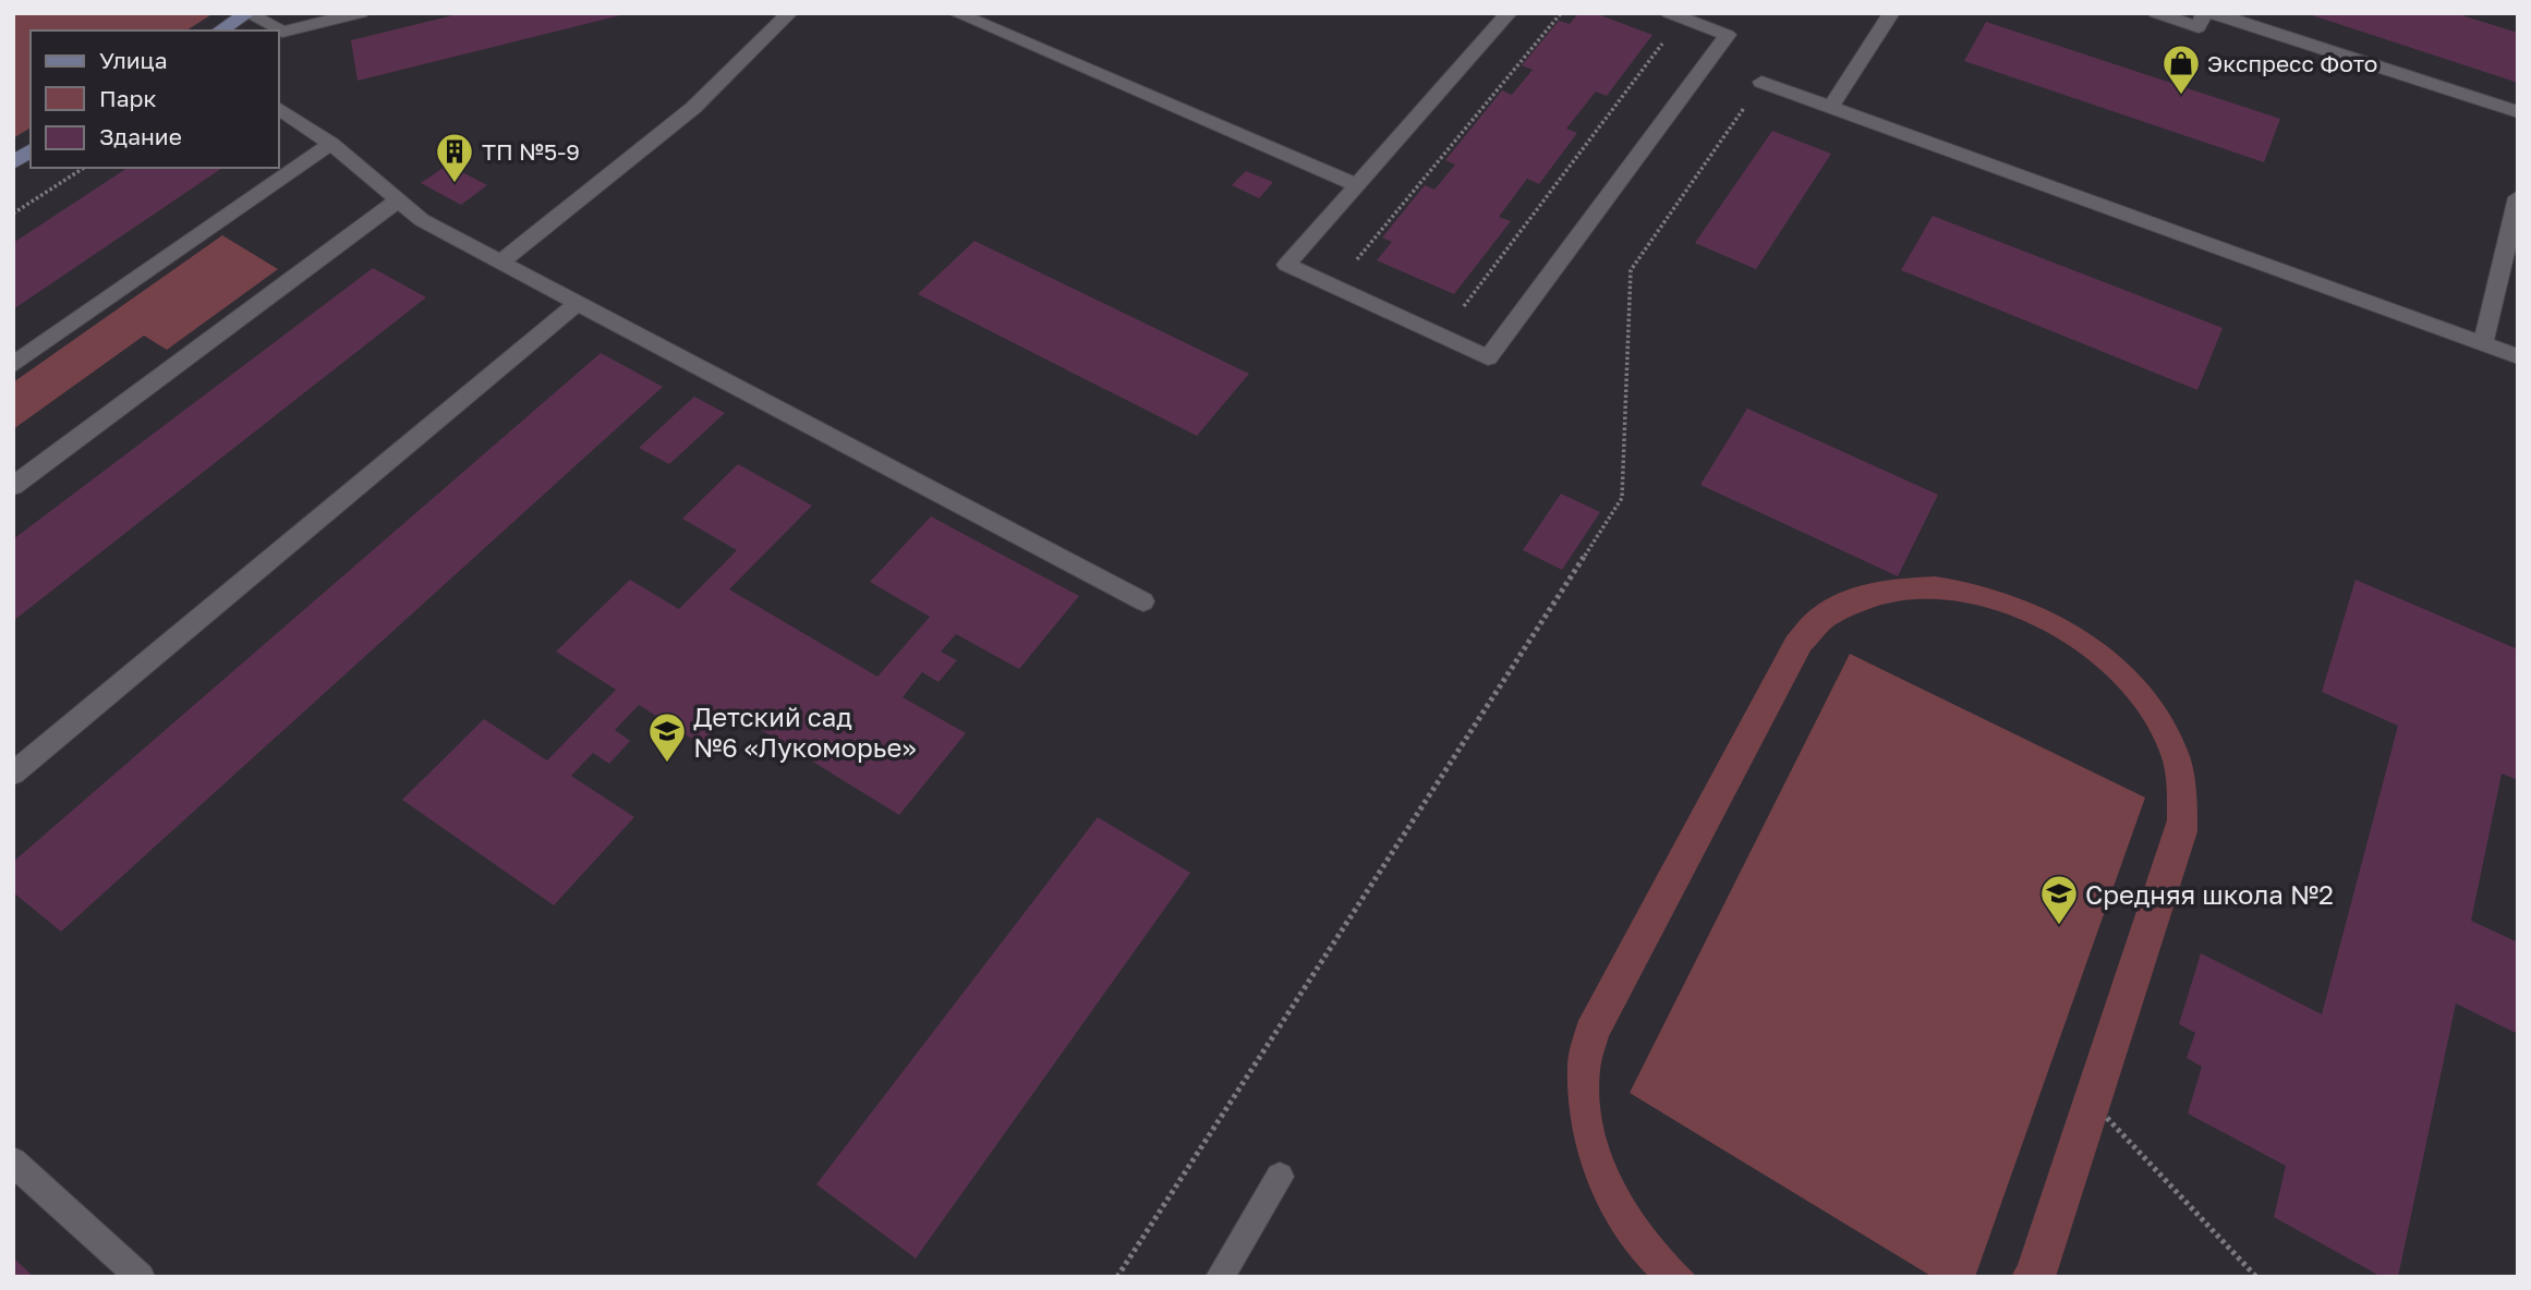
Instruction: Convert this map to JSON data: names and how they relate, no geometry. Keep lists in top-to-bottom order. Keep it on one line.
{"places":{"shop":["Экспресс Фото"],"building":["ТП №5-9"],"school or university":["Детский сад №6 «Лукоморье»","Средняя школа №2"]},"legend":["Улица","Парк","Здание"]}
